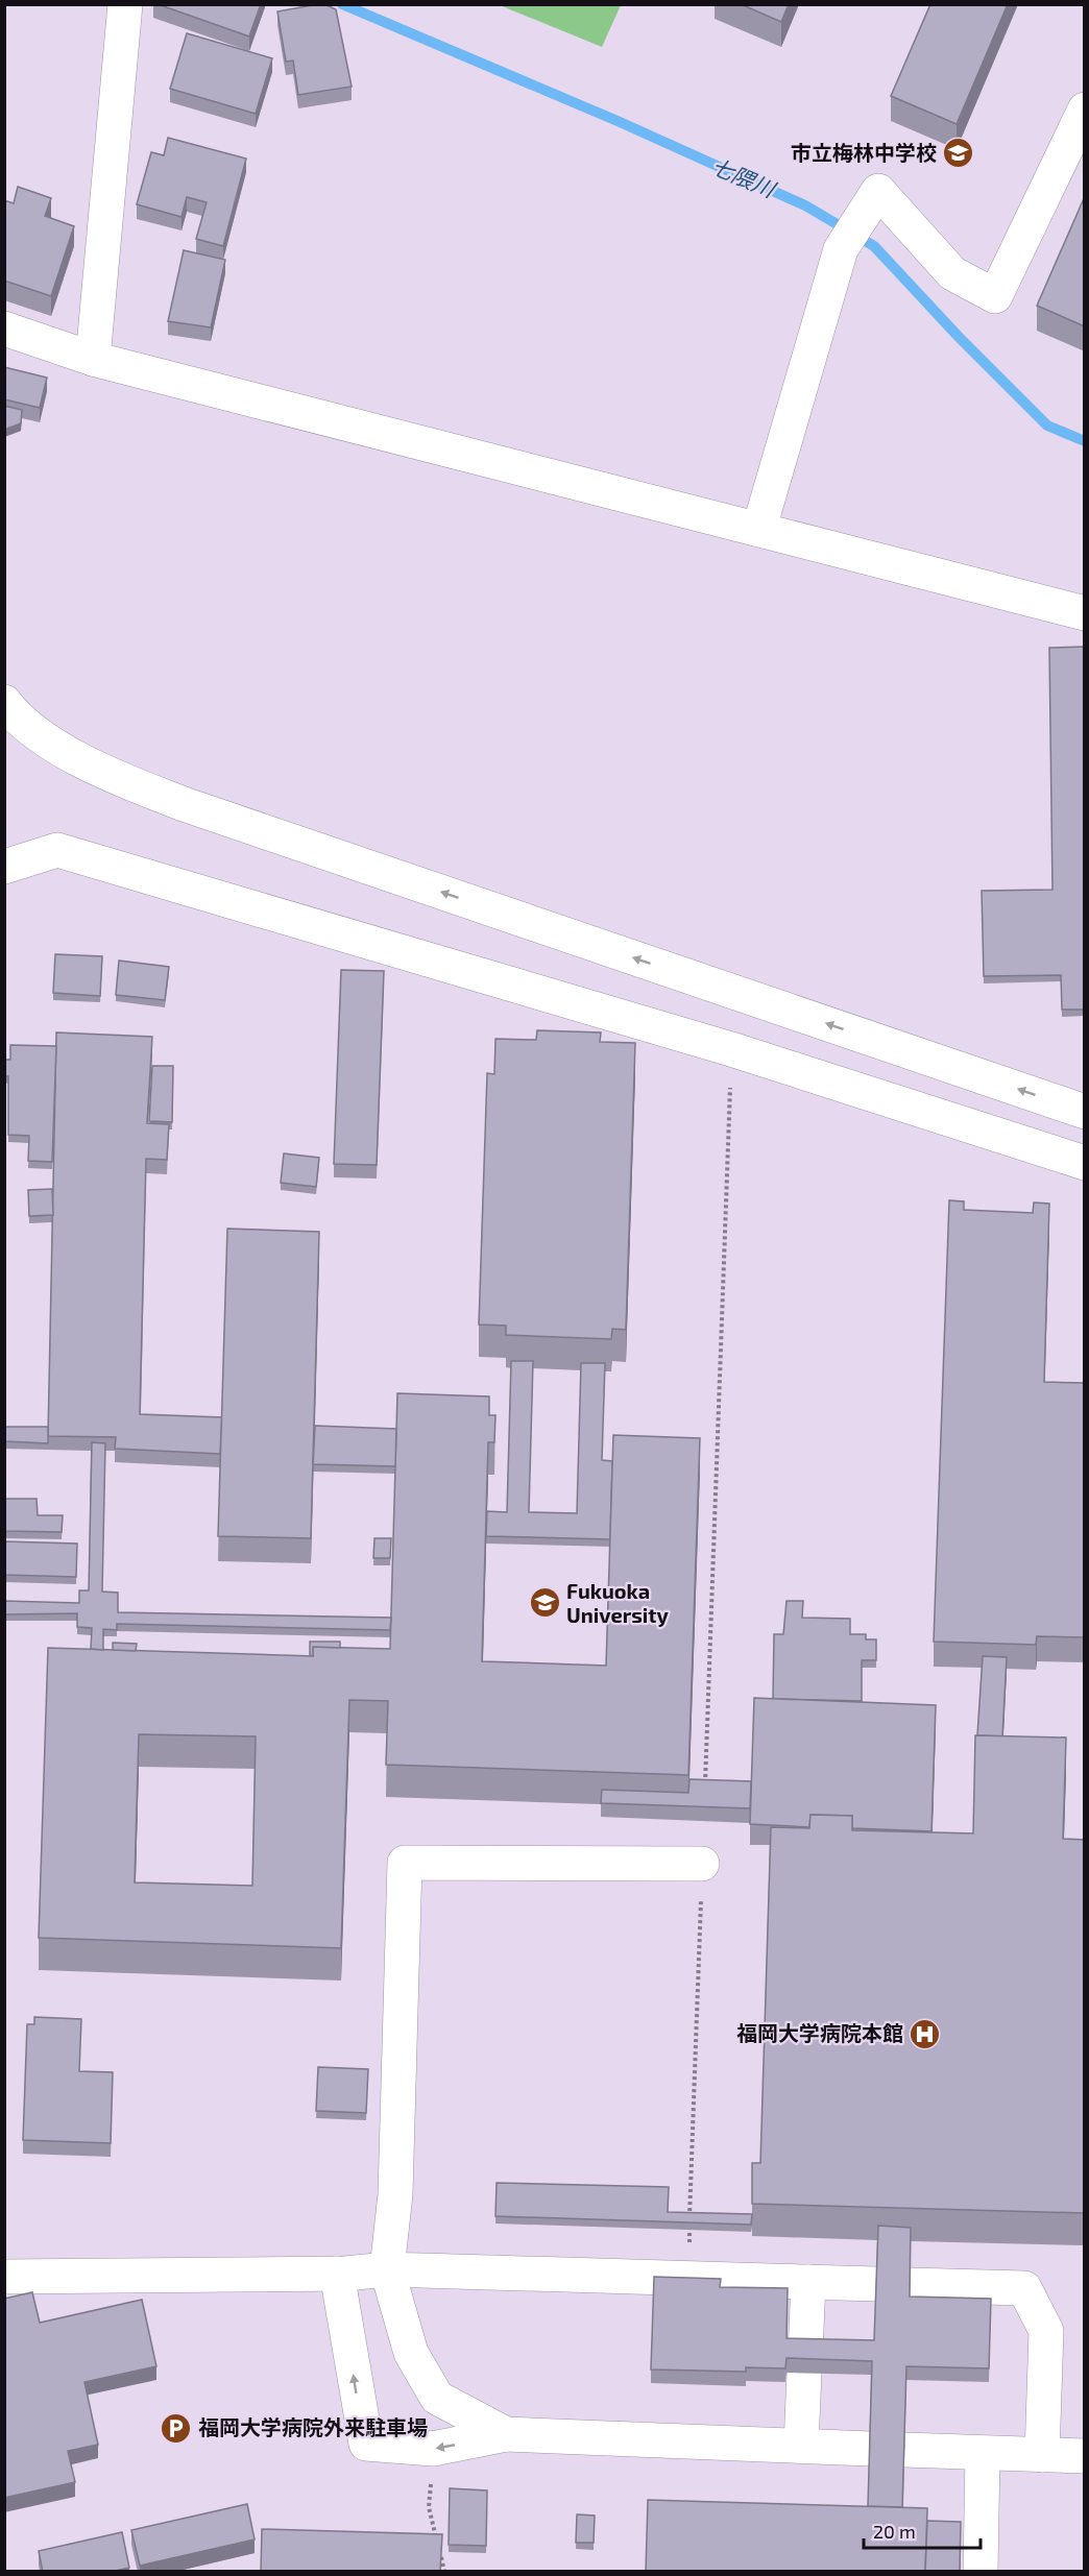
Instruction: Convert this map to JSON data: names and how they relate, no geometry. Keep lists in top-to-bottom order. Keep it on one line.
{"water":["七隈川"],"places":{"school or university":["市立梅林中学校","Fukuoka University"],"hospital":["福岡大学病院本館"],"parking":["福岡大学病院外来駐車場"]},"scale_bar":"20 m"}
